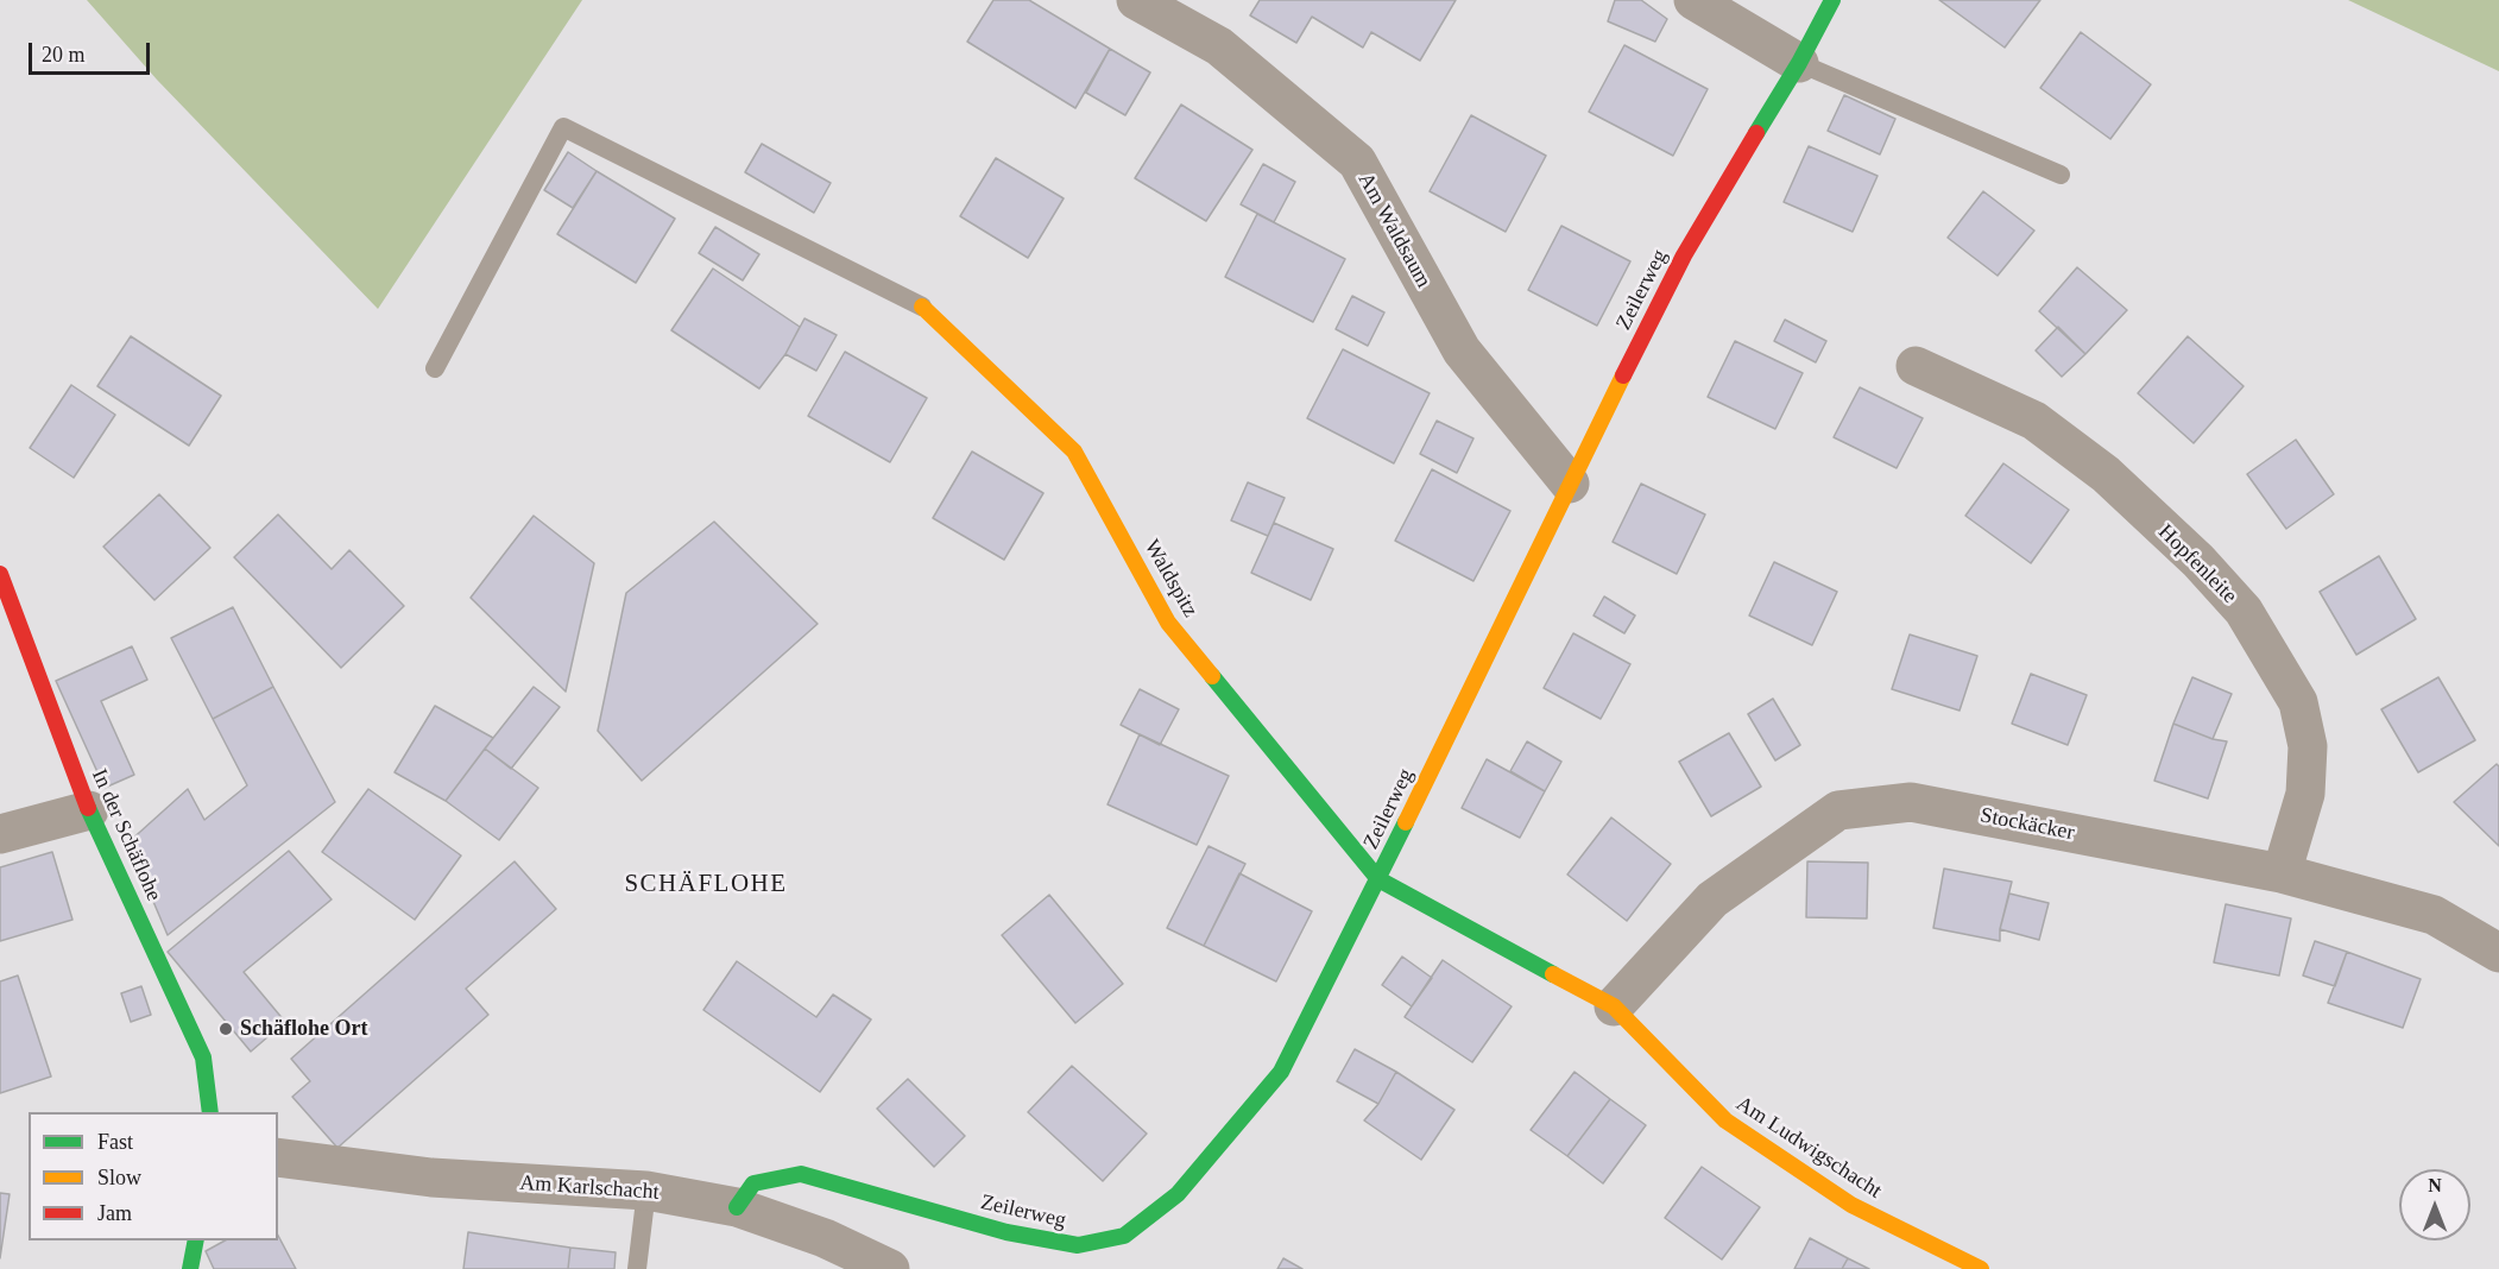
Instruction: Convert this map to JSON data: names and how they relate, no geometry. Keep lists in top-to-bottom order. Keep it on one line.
{"streets":{"street":["Am Waldsaum","Zeilerweg","Hopfenleite","Waldspitz","Stockäcker","In der Schäflohe","Am Ludwigschacht","Am Karlschacht"]},"crossings":[["Am Waldsaum","Zeilerweg"],["Zeilerweg","Waldspitz"],["Zeilerweg","Am Ludwigschacht"],["Zeilerweg","Am Karlschacht"],["Hopfenleite","Stockäcker"],["Waldspitz","Am Ludwigschacht"],["Stockäcker","Am Ludwigschacht"]],"districts":["SCHÄFLOHE"],"places":["Schäflohe Ort"],"legend":["Fast","Slow","Jam"],"scale_bar":"20 m","north":"top"}
